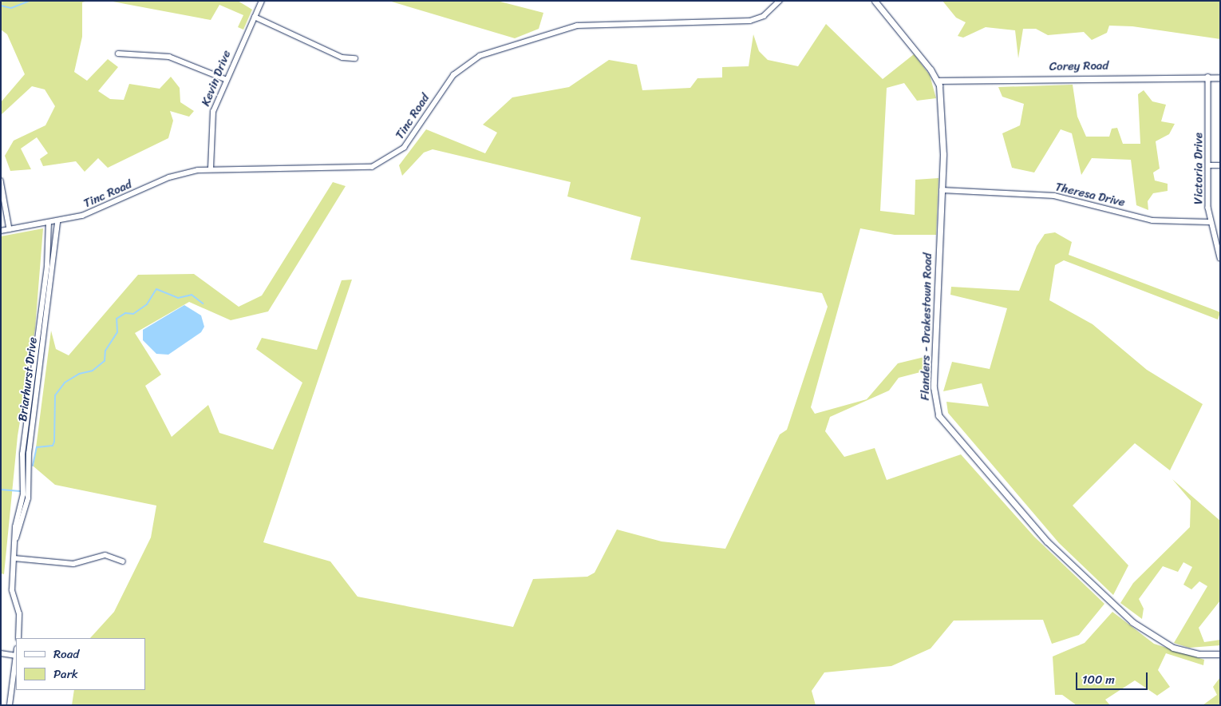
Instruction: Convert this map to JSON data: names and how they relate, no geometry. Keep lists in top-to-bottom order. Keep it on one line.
{"streets":{"street":["Corey Road","Kevin Drive","Tinc Road","Victoria Drive","Theresa Drive","Flanders - Drakestown Road","Briarhurst Drive"]},"crossings":[["Corey Road","Victoria Drive"],["Corey Road","Flanders - Drakestown Road"],["Kevin Drive","Tinc Road"],["Tinc Road","Briarhurst Drive"],["Victoria Drive","Theresa Drive"],["Theresa Drive","Flanders - Drakestown Road"]],"legend":["Road","Park"],"scale_bar":"100 m"}
